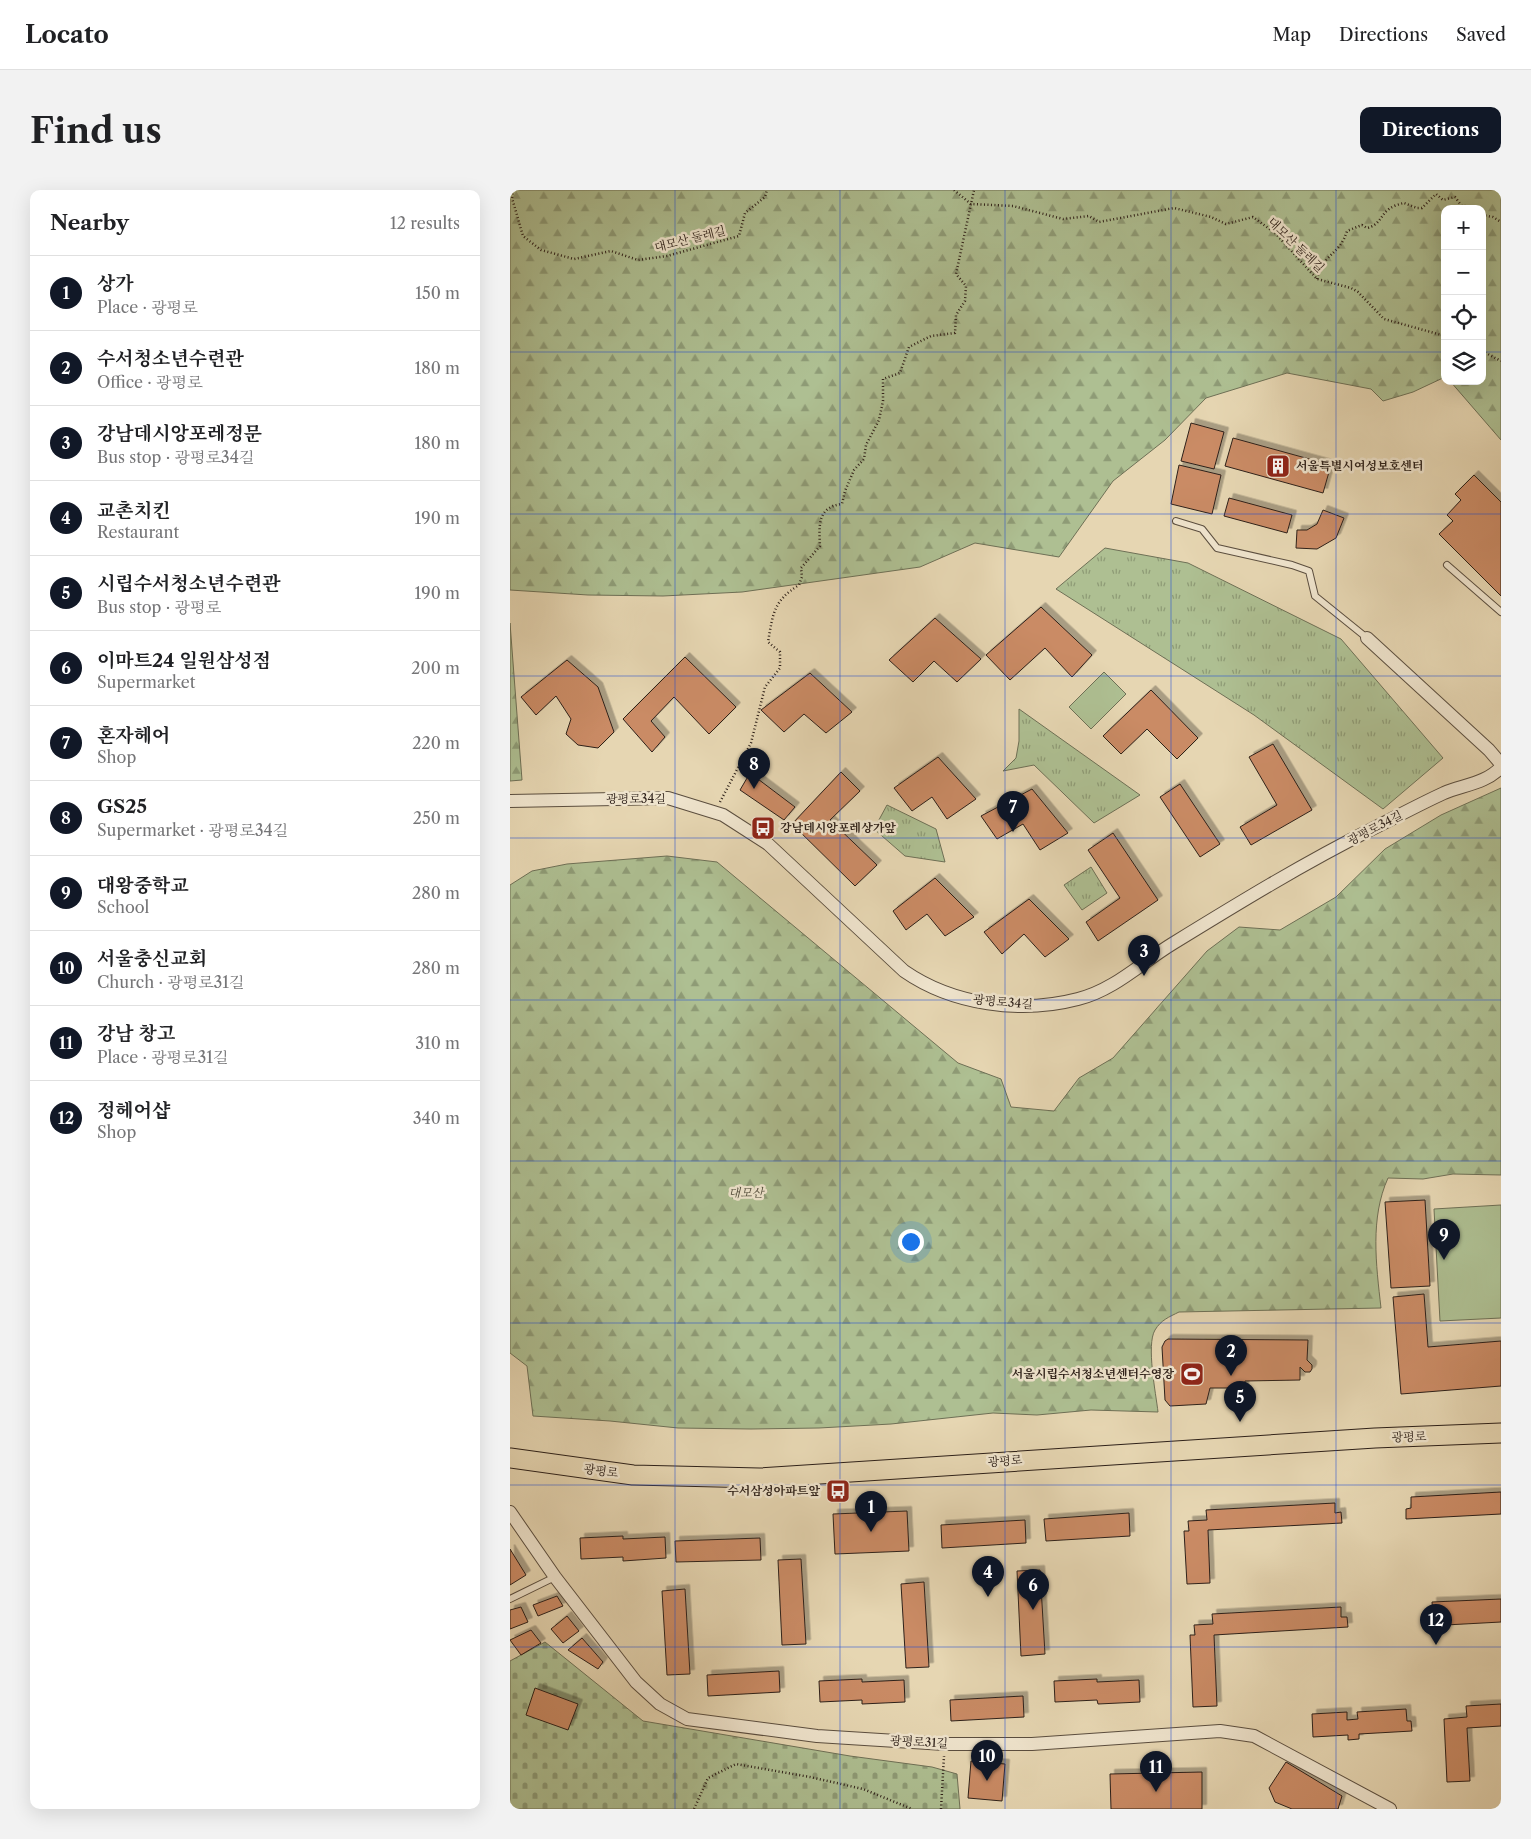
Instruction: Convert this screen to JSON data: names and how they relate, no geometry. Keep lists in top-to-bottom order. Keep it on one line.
{"streets":{"main road":["광평로"],"street":["광평로34길","광평로31길"],"path":["대모산 둘레길"]},"parks":["대모산"],"places":{"building":["서울특별시여성보호센터"],"bus stop":["강남데시앙포레상가앞","수서삼성아파트앞"],"sports":["서울시립수서청소년센터수영장"]},"page":{"header":"Locato","nav":["Map","Directions","Saved"],"buttons":"Directions","title":"Find us","heading":["Nearby","12 results"],"map_buttons":["+","−"],"list":[{"mark":"1","name":"상가","note":"Place · 광평로","value":"150 m"},{"mark":"2","name":"수서청소년수련관","note":"Office · 광평로","value":"180 m"},{"mark":"3","name":"강남데시앙포레정문","note":"Bus stop · 광평로34길","value":"180 m"},{"mark":"4","name":"교촌치킨","note":"Restaurant","value":"190 m"},{"mark":"5","name":"시립수서청소년수련관","note":"Bus stop · 광평로","value":"190 m"},{"mark":"6","name":"이마트24 일원삼성점","note":"Supermarket","value":"200 m"},{"mark":"7","name":"혼자헤어","note":"Shop","value":"220 m"},{"mark":"8","name":"GS25","note":"Supermarket · 광평로34길","value":"250 m"},{"mark":"9","name":"대왕중학교","note":"School","value":"280 m"},{"mark":"10","name":"서울충신교회","note":"Church · 광평로31길","value":"280 m"},{"mark":"11","name":"강남 창고","note":"Place · 광평로31길","value":"310 m"},{"mark":"12","name":"정헤어샵","note":"Shop","value":"340 m"}],"pins":["8","7","3","9","2","5","1","4","6","12","10","11"]}}
